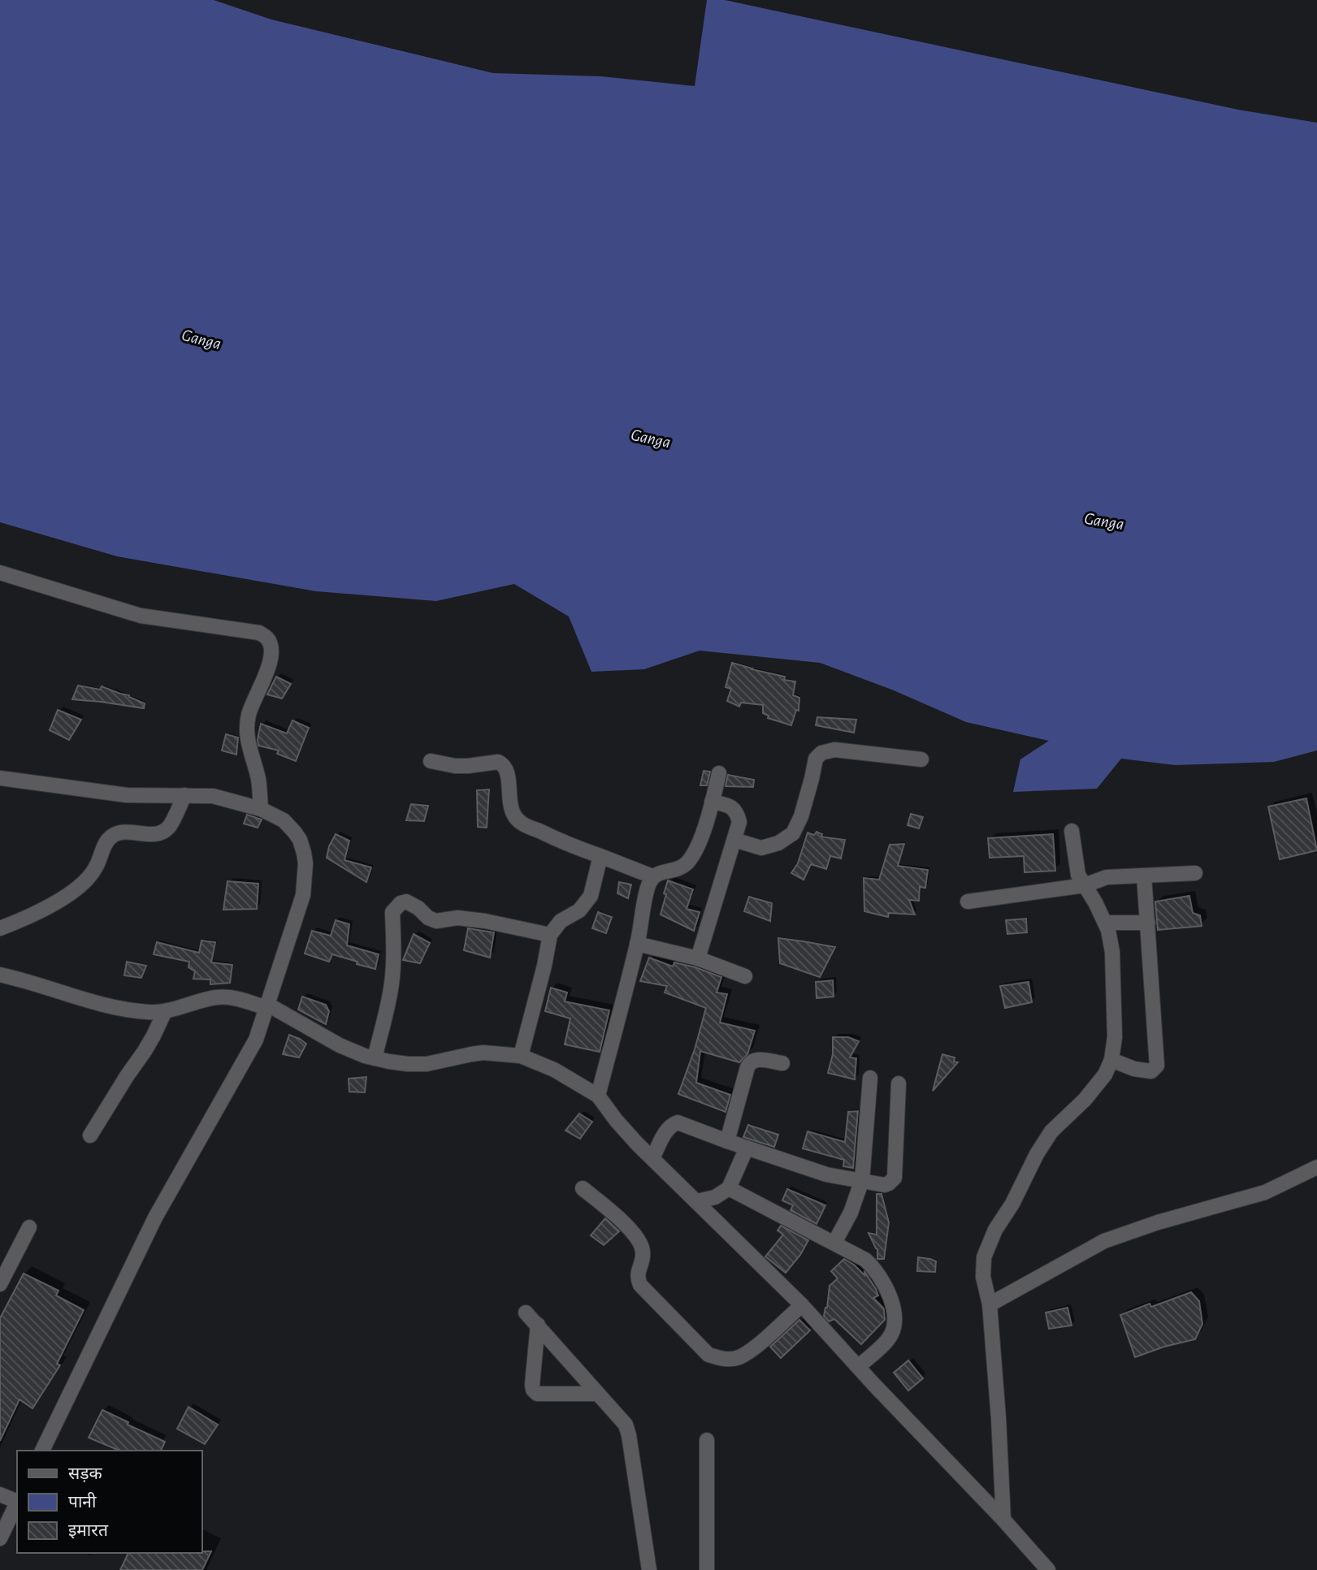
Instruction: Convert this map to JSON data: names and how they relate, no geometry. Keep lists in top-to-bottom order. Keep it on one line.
{"water":["Ganga"],"legend":["सड़क","पानी","इमारत"]}
